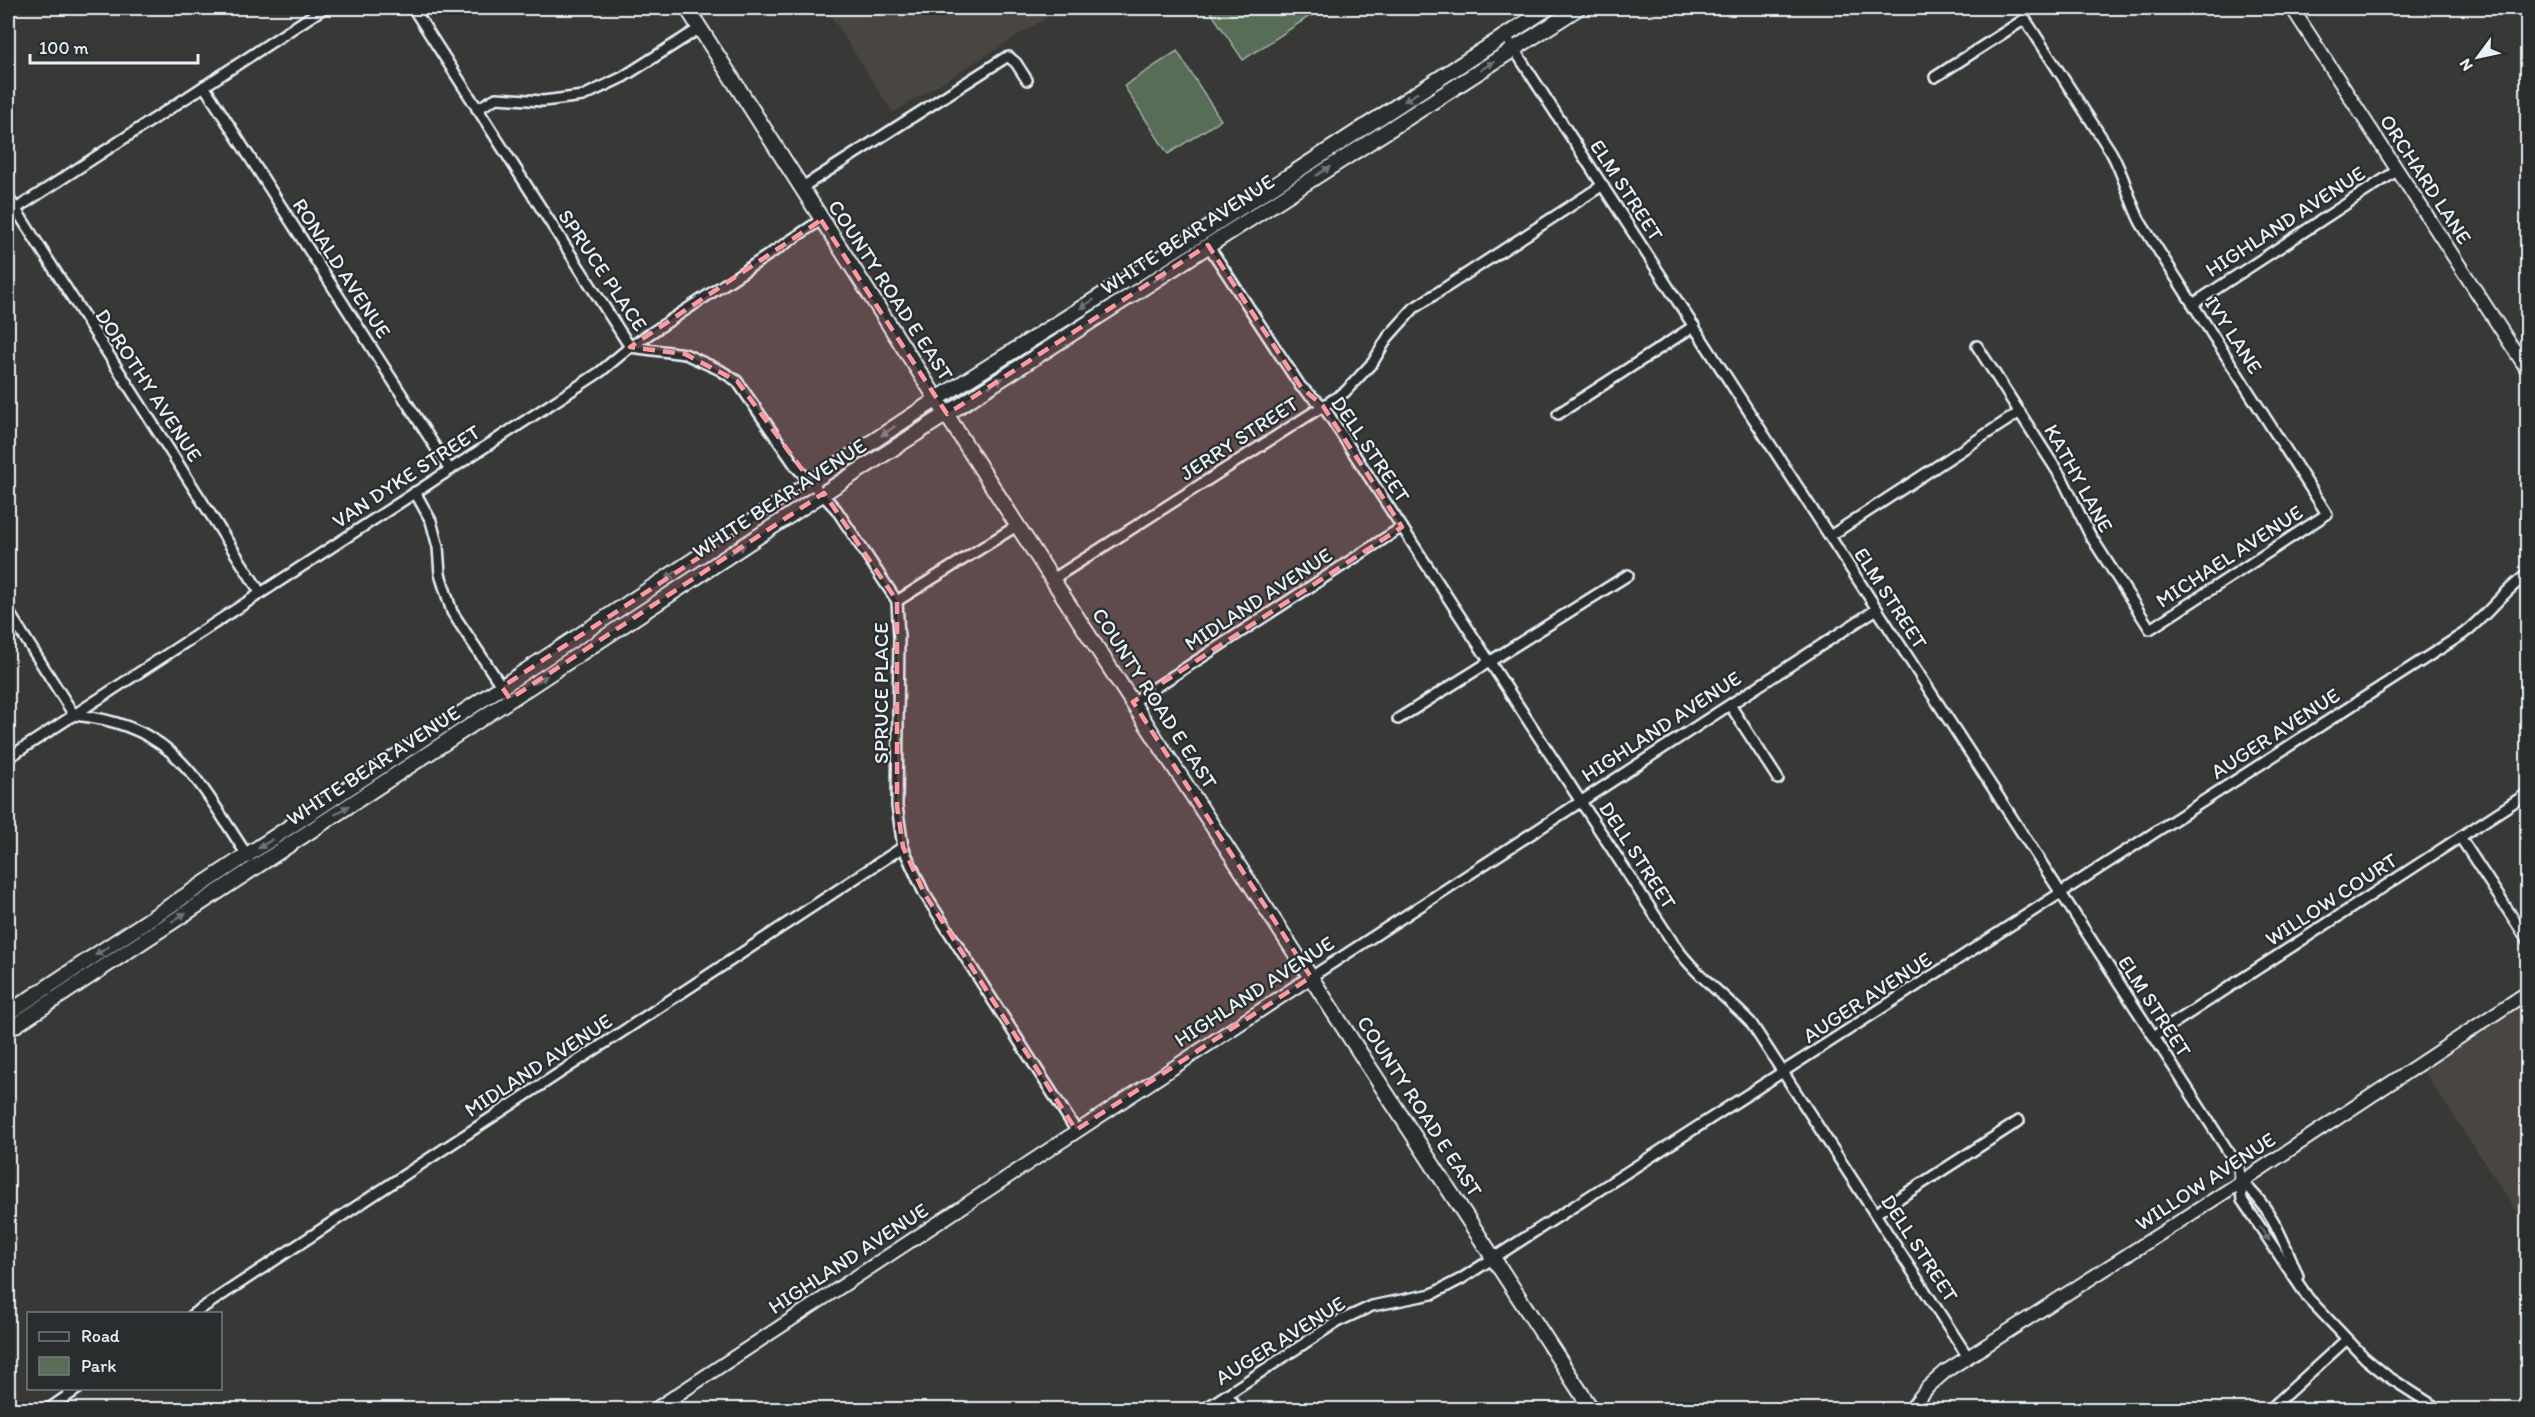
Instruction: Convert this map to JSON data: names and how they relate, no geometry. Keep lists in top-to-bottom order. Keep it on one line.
{"streets":{"main road":["WHITE BEAR AVENUE","COUNTY ROAD E EAST"],"street":["ORCHARD LANE","ELM STREET","HIGHLAND AVENUE","RONALD AVENUE","SPRUCE PLACE","IVY LANE","DOROTHY AVENUE","JERRY STREET","DELL STREET","VAN DYKE STREET","KATHY LANE","MICHAEL AVENUE","MIDLAND AVENUE","AUGER AVENUE","WILLOW COURT","WILLOW AVENUE"]},"crossings":[["ORCHARD LANE","HIGHLAND AVENUE"],["ELM STREET","HIGHLAND AVENUE"],["ELM STREET","WHITE BEAR AVENUE"],["ELM STREET","JERRY STREET"],["ELM STREET","AUGER AVENUE"],["ELM STREET","WILLOW COURT"],["ELM STREET","WILLOW AVENUE"],["HIGHLAND AVENUE","SPRUCE PLACE"],["HIGHLAND AVENUE","COUNTY ROAD E EAST"],["HIGHLAND AVENUE","IVY LANE"],["HIGHLAND AVENUE","DELL STREET"],["WHITE BEAR AVENUE","SPRUCE PLACE"],["WHITE BEAR AVENUE","COUNTY ROAD E EAST"],["WHITE BEAR AVENUE","DELL STREET"],["RONALD AVENUE","VAN DYKE STREET"],["SPRUCE PLACE","VAN DYKE STREET"],["SPRUCE PLACE","MIDLAND AVENUE"],["COUNTY ROAD E EAST","JERRY STREET"],["COUNTY ROAD E EAST","VAN DYKE STREET"],["COUNTY ROAD E EAST","MIDLAND AVENUE"],["COUNTY ROAD E EAST","AUGER AVENUE"],["IVY LANE","MICHAEL AVENUE"],["DOROTHY AVENUE","VAN DYKE STREET"],["JERRY STREET","DELL STREET"],["DELL STREET","MIDLAND AVENUE"],["DELL STREET","AUGER AVENUE"],["DELL STREET","WILLOW AVENUE"],["KATHY LANE","MICHAEL AVENUE"]],"legend":["Road","Park"],"scale_bar":"100 m","north":"bottom left"}
